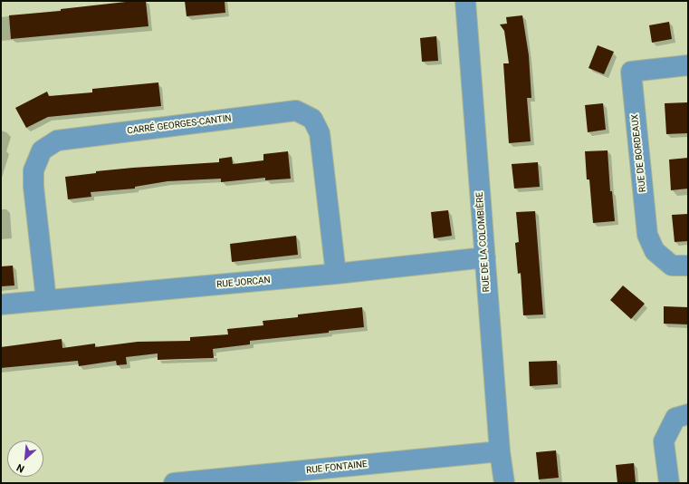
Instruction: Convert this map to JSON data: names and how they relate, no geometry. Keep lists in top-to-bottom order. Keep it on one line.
{"streets":{"street":["CARRÉ GEORGES-CANTIN","RUE DE BORDEAUX","RUE DE LA COLOMBIÈRE","RUE JORCAN","RUE FONTAINE"]},"crossings":[["CARRÉ GEORGES-CANTIN","RUE JORCAN"],["RUE DE LA COLOMBIÈRE","RUE JORCAN"],["RUE DE LA COLOMBIÈRE","RUE FONTAINE"]],"north":"bottom left"}
